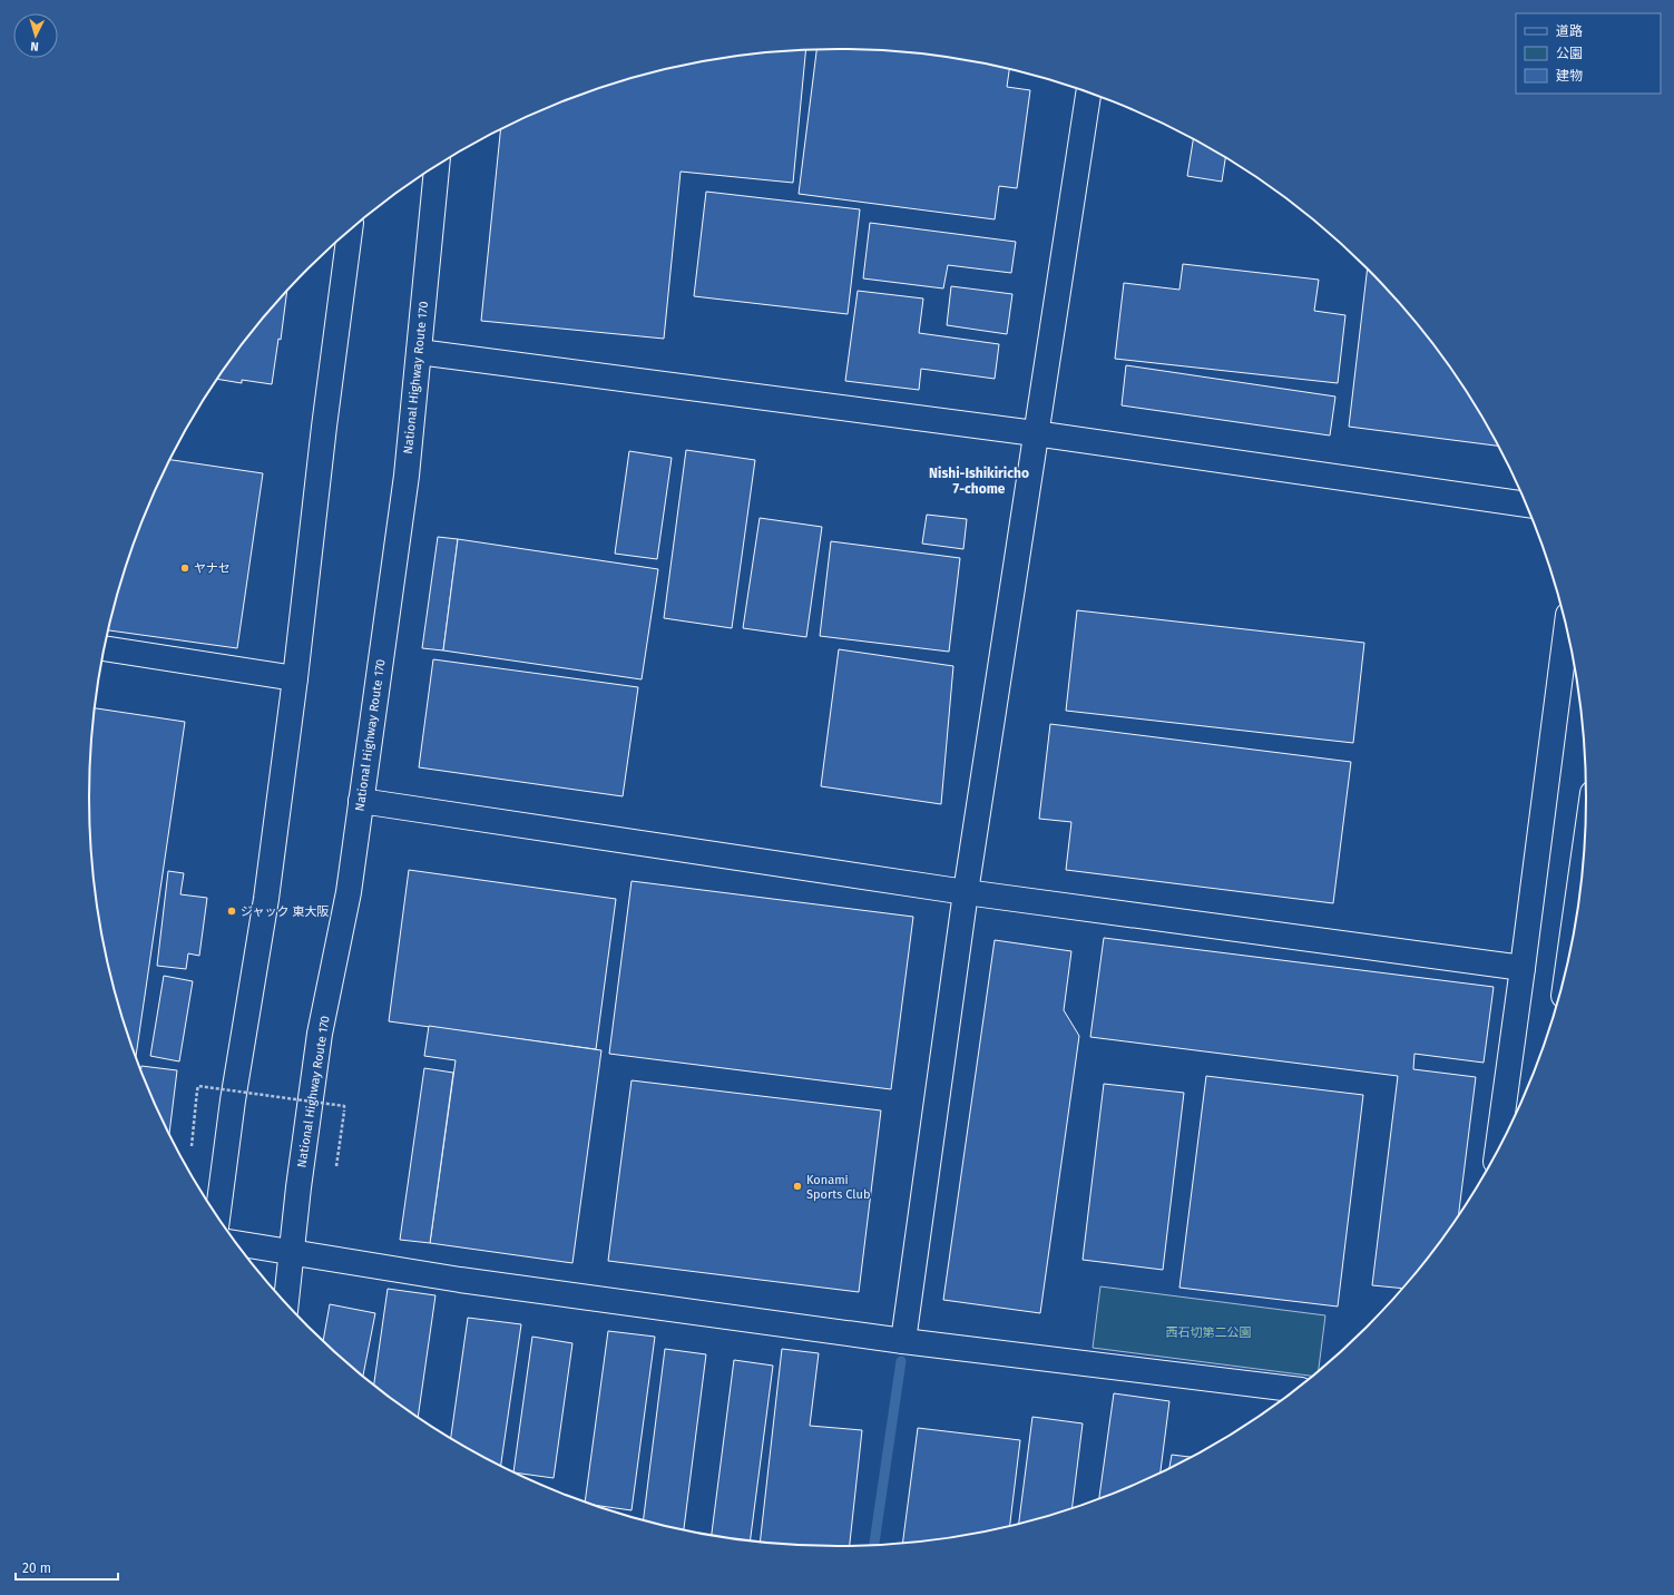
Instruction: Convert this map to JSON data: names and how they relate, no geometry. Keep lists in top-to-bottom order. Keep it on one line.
{"streets":{"main road":["National Highway Route 170"]},"districts":["Nishi-Ishikiricho 7-chome"],"parks":["西石切第二公園"],"places":["ヤナセ","ジャック 東大阪","Konami Sports Club"],"legend":["道路","公園","建物"],"scale_bar":"20 m","north":"bottom"}
